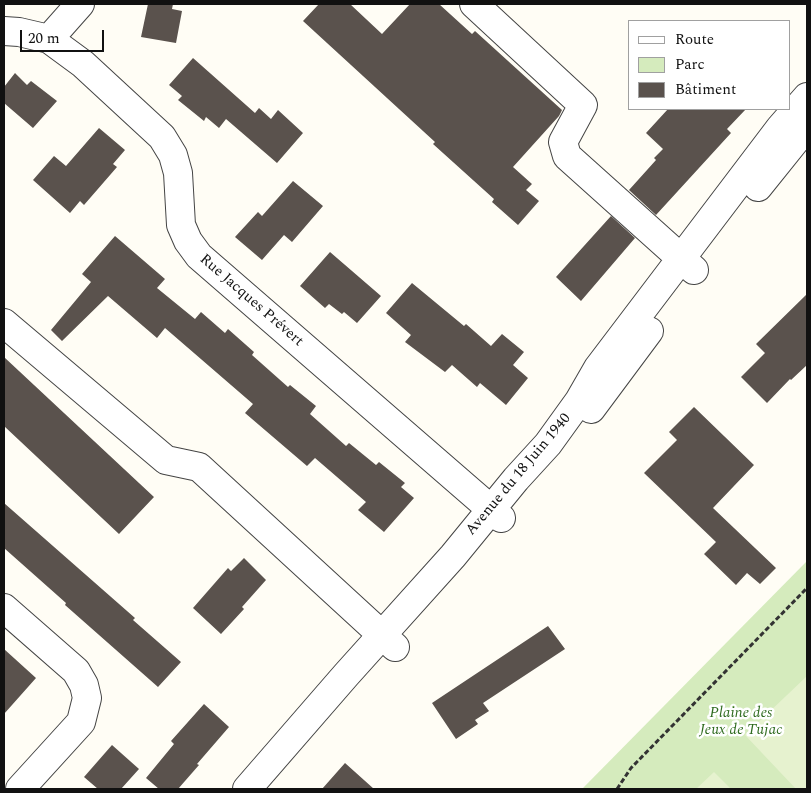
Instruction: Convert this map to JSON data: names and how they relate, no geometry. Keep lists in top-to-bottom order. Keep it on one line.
{"streets":{"street":["Rue Jacques Prévert","Avenue du 18 Juin 1940"]},"crossings":[["Rue Jacques Prévert","Avenue du 18 Juin 1940"]],"parks":["Plaine des Jeux de Tujac"],"legend":["Route","Parc","Bâtiment"],"scale_bar":"20 m"}
